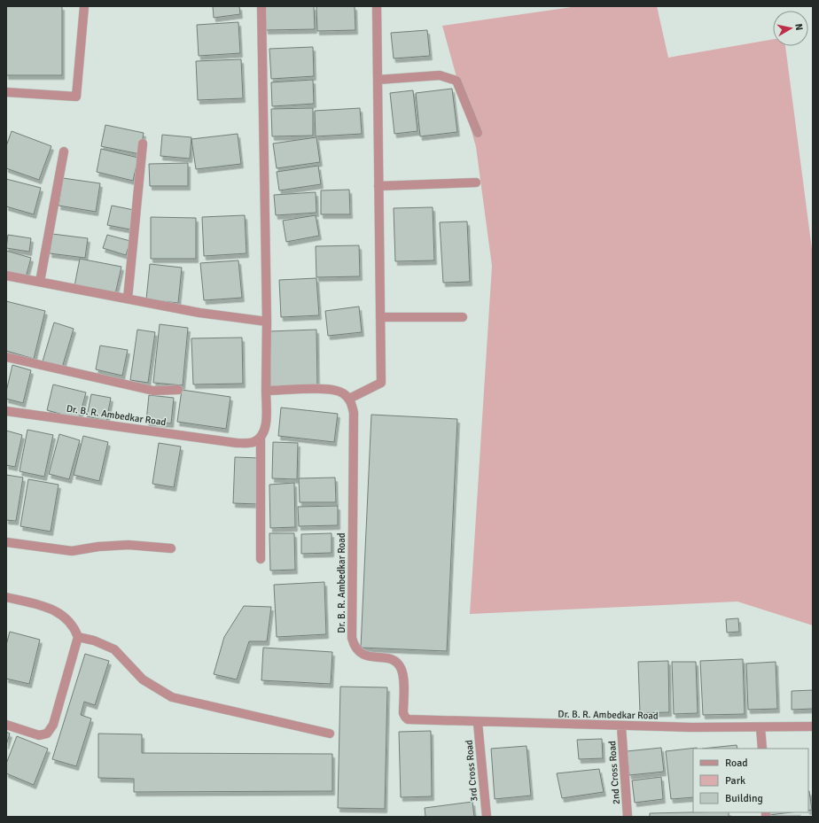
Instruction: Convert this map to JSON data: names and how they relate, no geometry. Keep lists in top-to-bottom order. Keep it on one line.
{"streets":{"street":["Dr. B. R. Ambedkar Road","3rd Cross Road","2nd Cross Road"]},"crossings":[["Dr. B. R. Ambedkar Road","3rd Cross Road"],["Dr. B. R. Ambedkar Road","2nd Cross Road"]],"legend":["Road","Park","Building"],"north":"right"}
